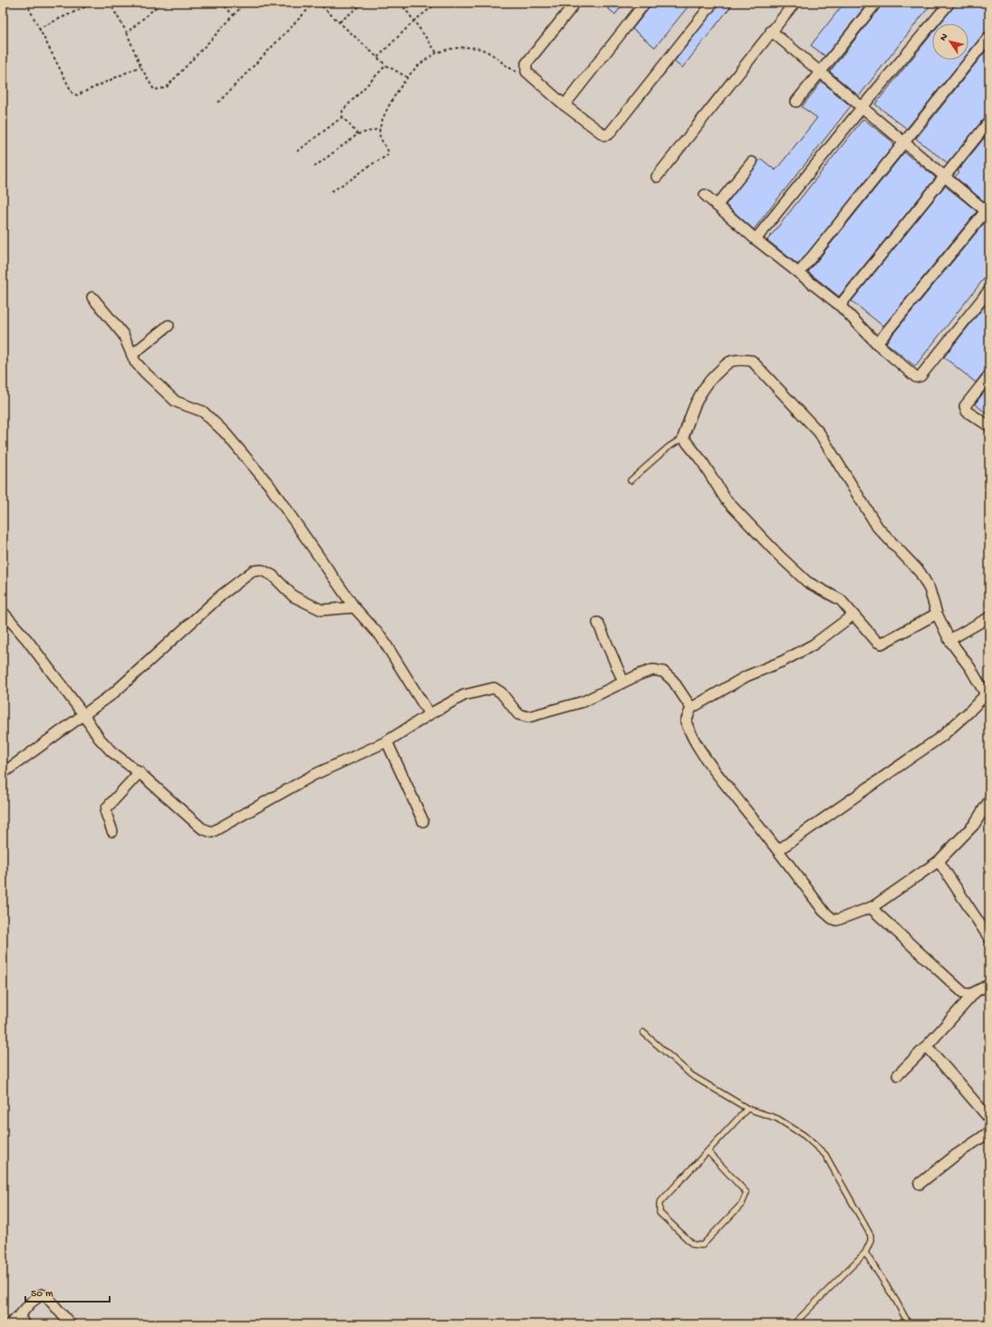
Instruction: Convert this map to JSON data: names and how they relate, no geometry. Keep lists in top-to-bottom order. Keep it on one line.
{"scale_bar":"50 m","north":"top left"}
